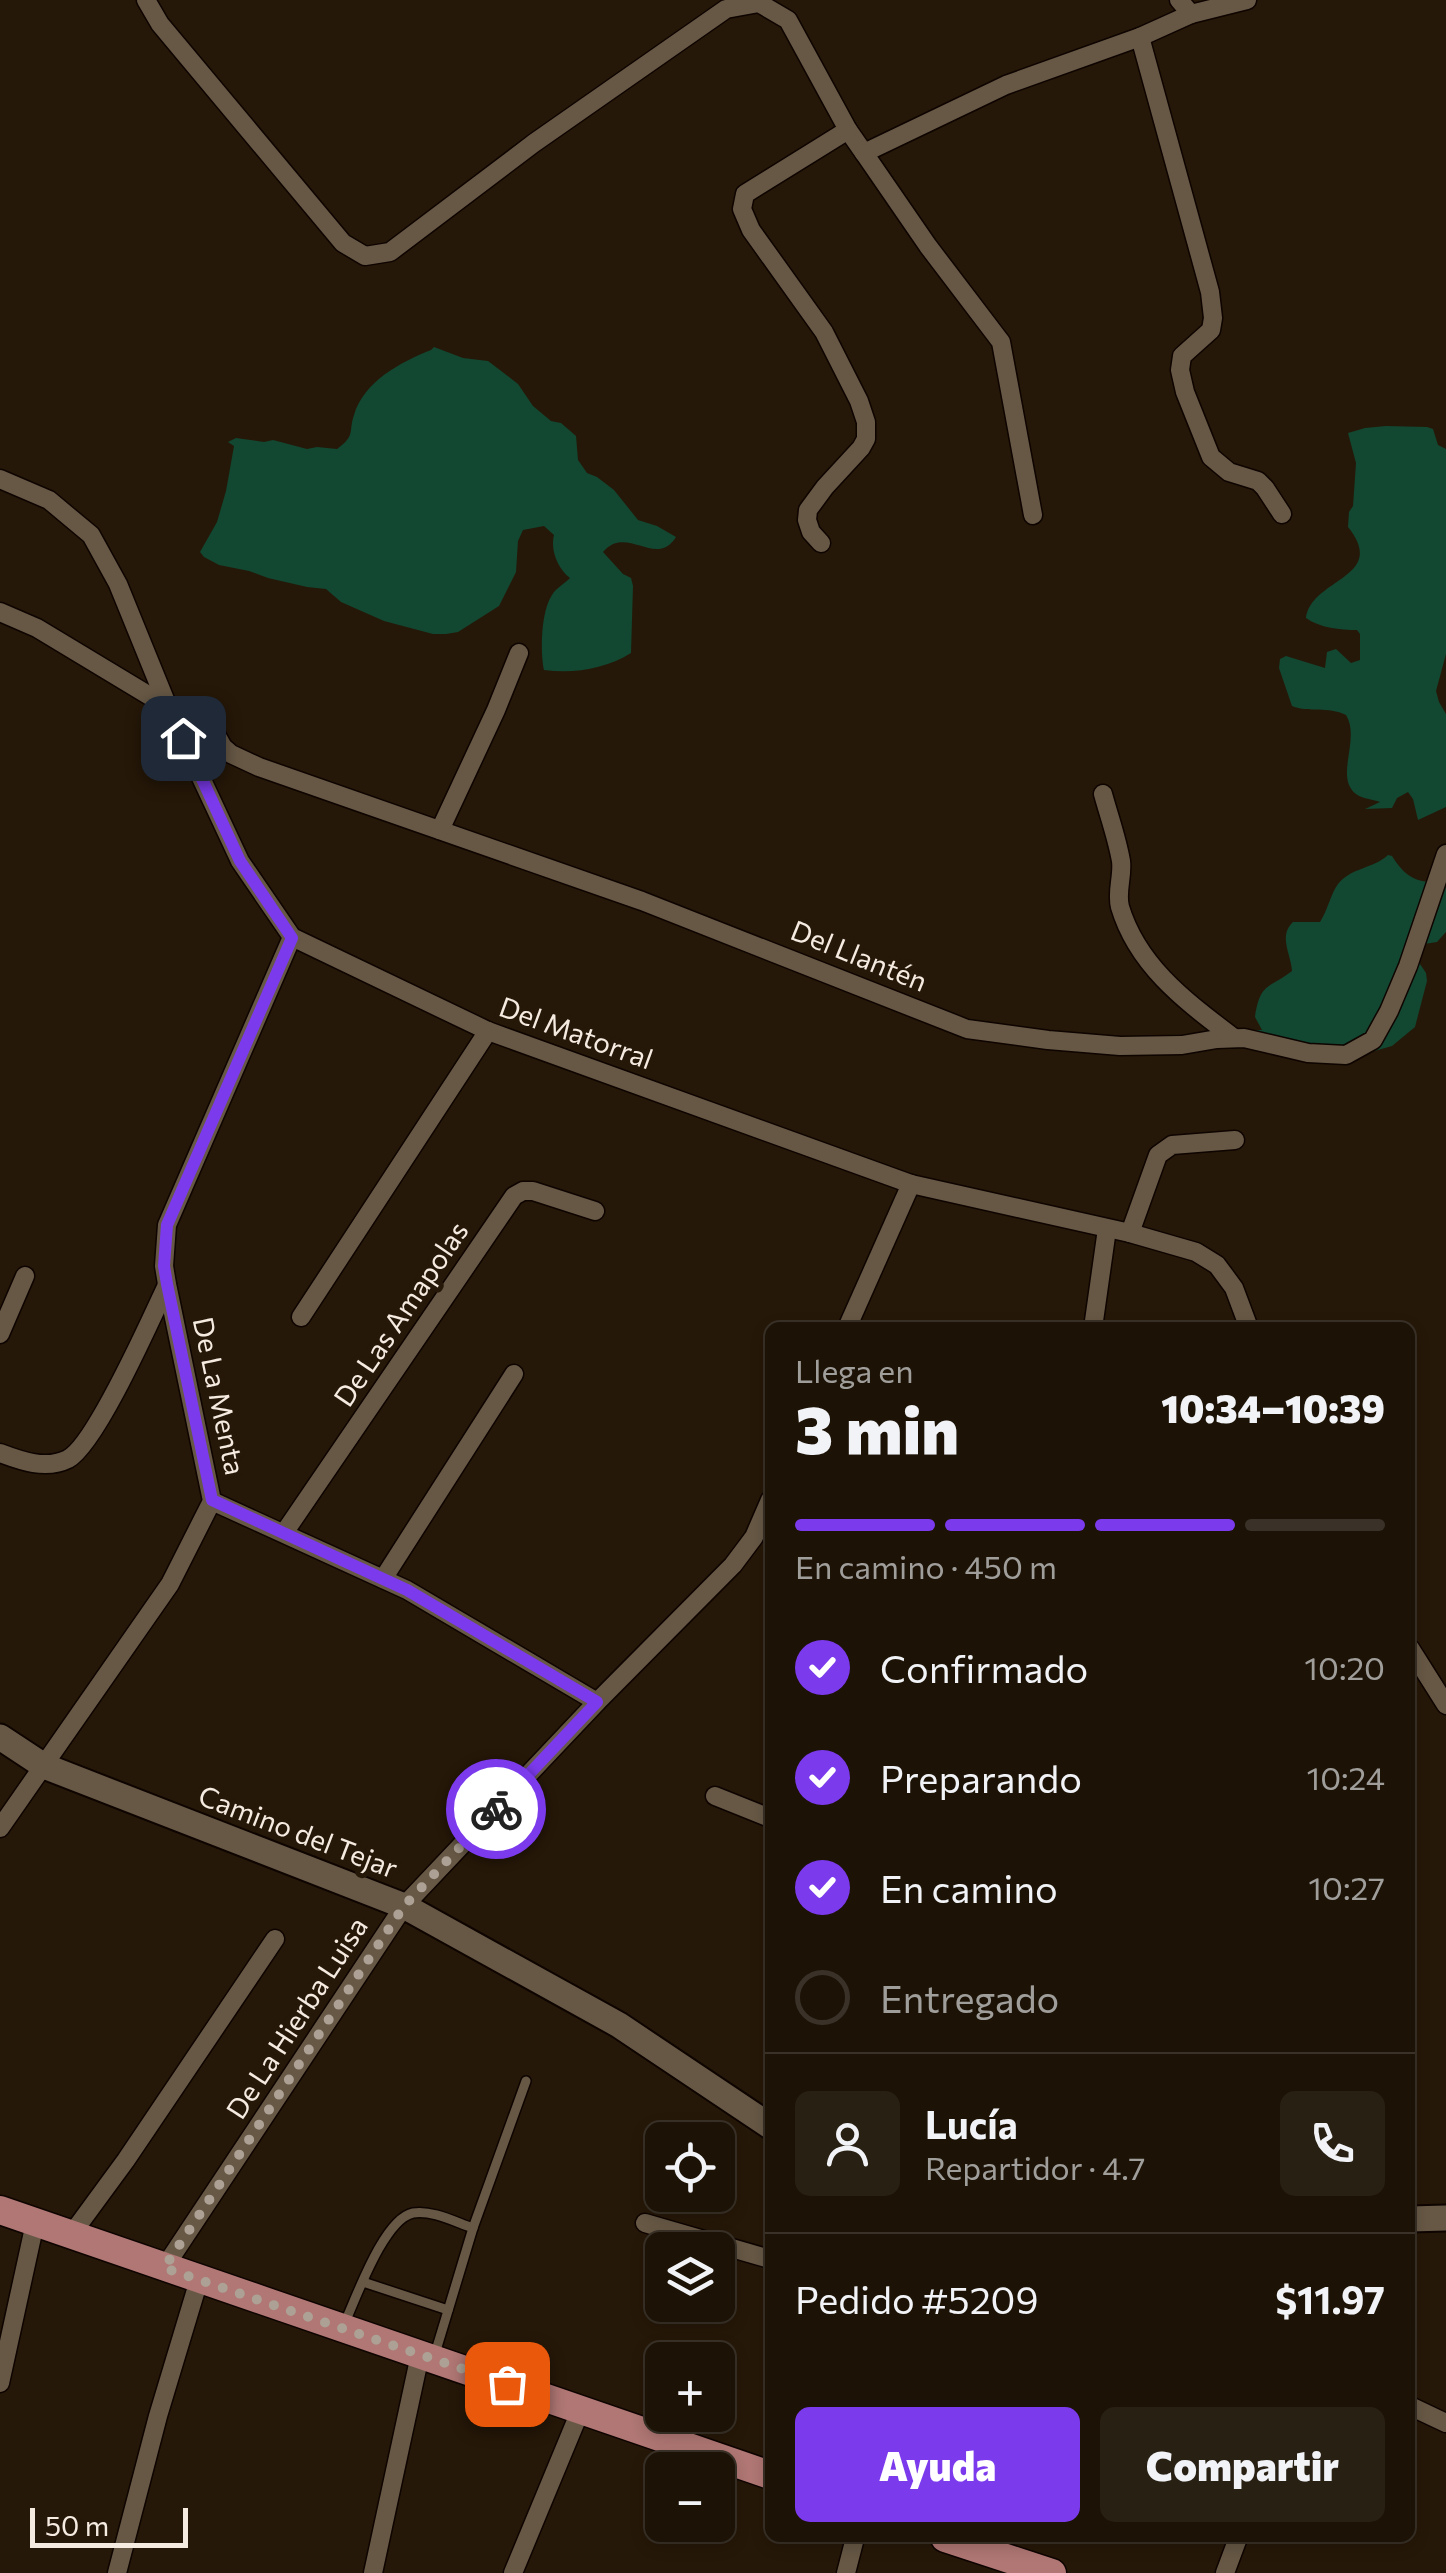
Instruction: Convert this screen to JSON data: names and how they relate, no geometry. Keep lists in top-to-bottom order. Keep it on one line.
{"streets":{"street":["Del Llantén","Del Matorral","De Las Amapolas","De La Menta","Camino del Tejar","De La Hierba Luisa"]},"crossings":[["Del Matorral","De La Menta"],["De La Menta","Camino del Tejar"],["Camino del Tejar","De La Hierba Luisa"]],"scale_bar":"50 m","page":{"heading":["3 min","Llega en","10:34–10:39"],"panel":["Lucía","Repartidor · 4.7","Pedido #5209","$11.97"],"bar":"En camino · 450 m","list":[["Confirmado","10:20"],["Preparando","10:24"],["En camino","10:27"],"Entregado"],"map_buttons":["+","−"],"buttons":["Ayuda","Compartir"],"scale":"50 m"}}
